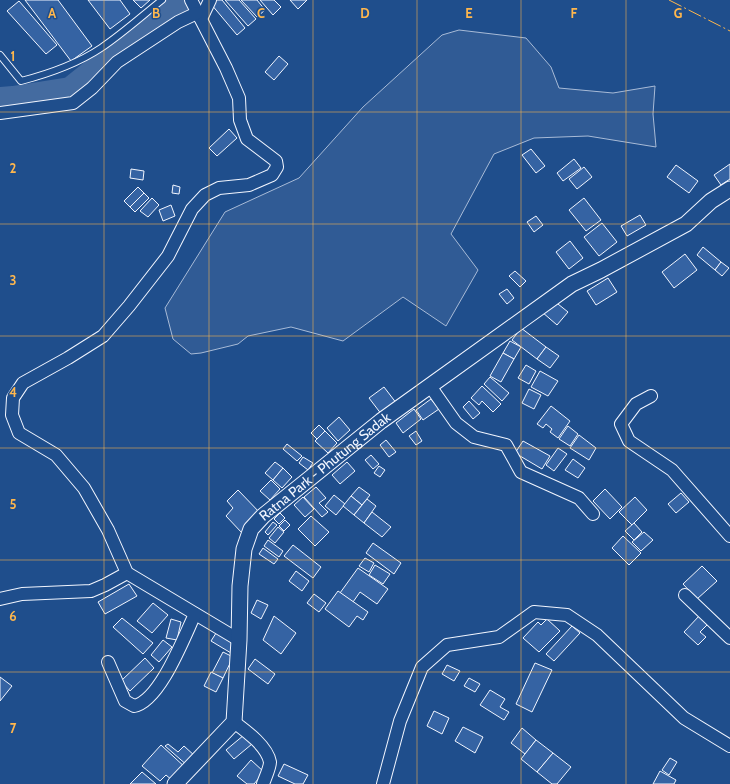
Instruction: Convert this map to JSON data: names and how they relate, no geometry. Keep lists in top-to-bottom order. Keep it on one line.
{"streets":{"street":["Ratna Park - Phutung Sadak"]},"grid":{"columns":["A","B","C","D","E","F","G"],"rows":["1","2","3","4","5","6","7"]}}
